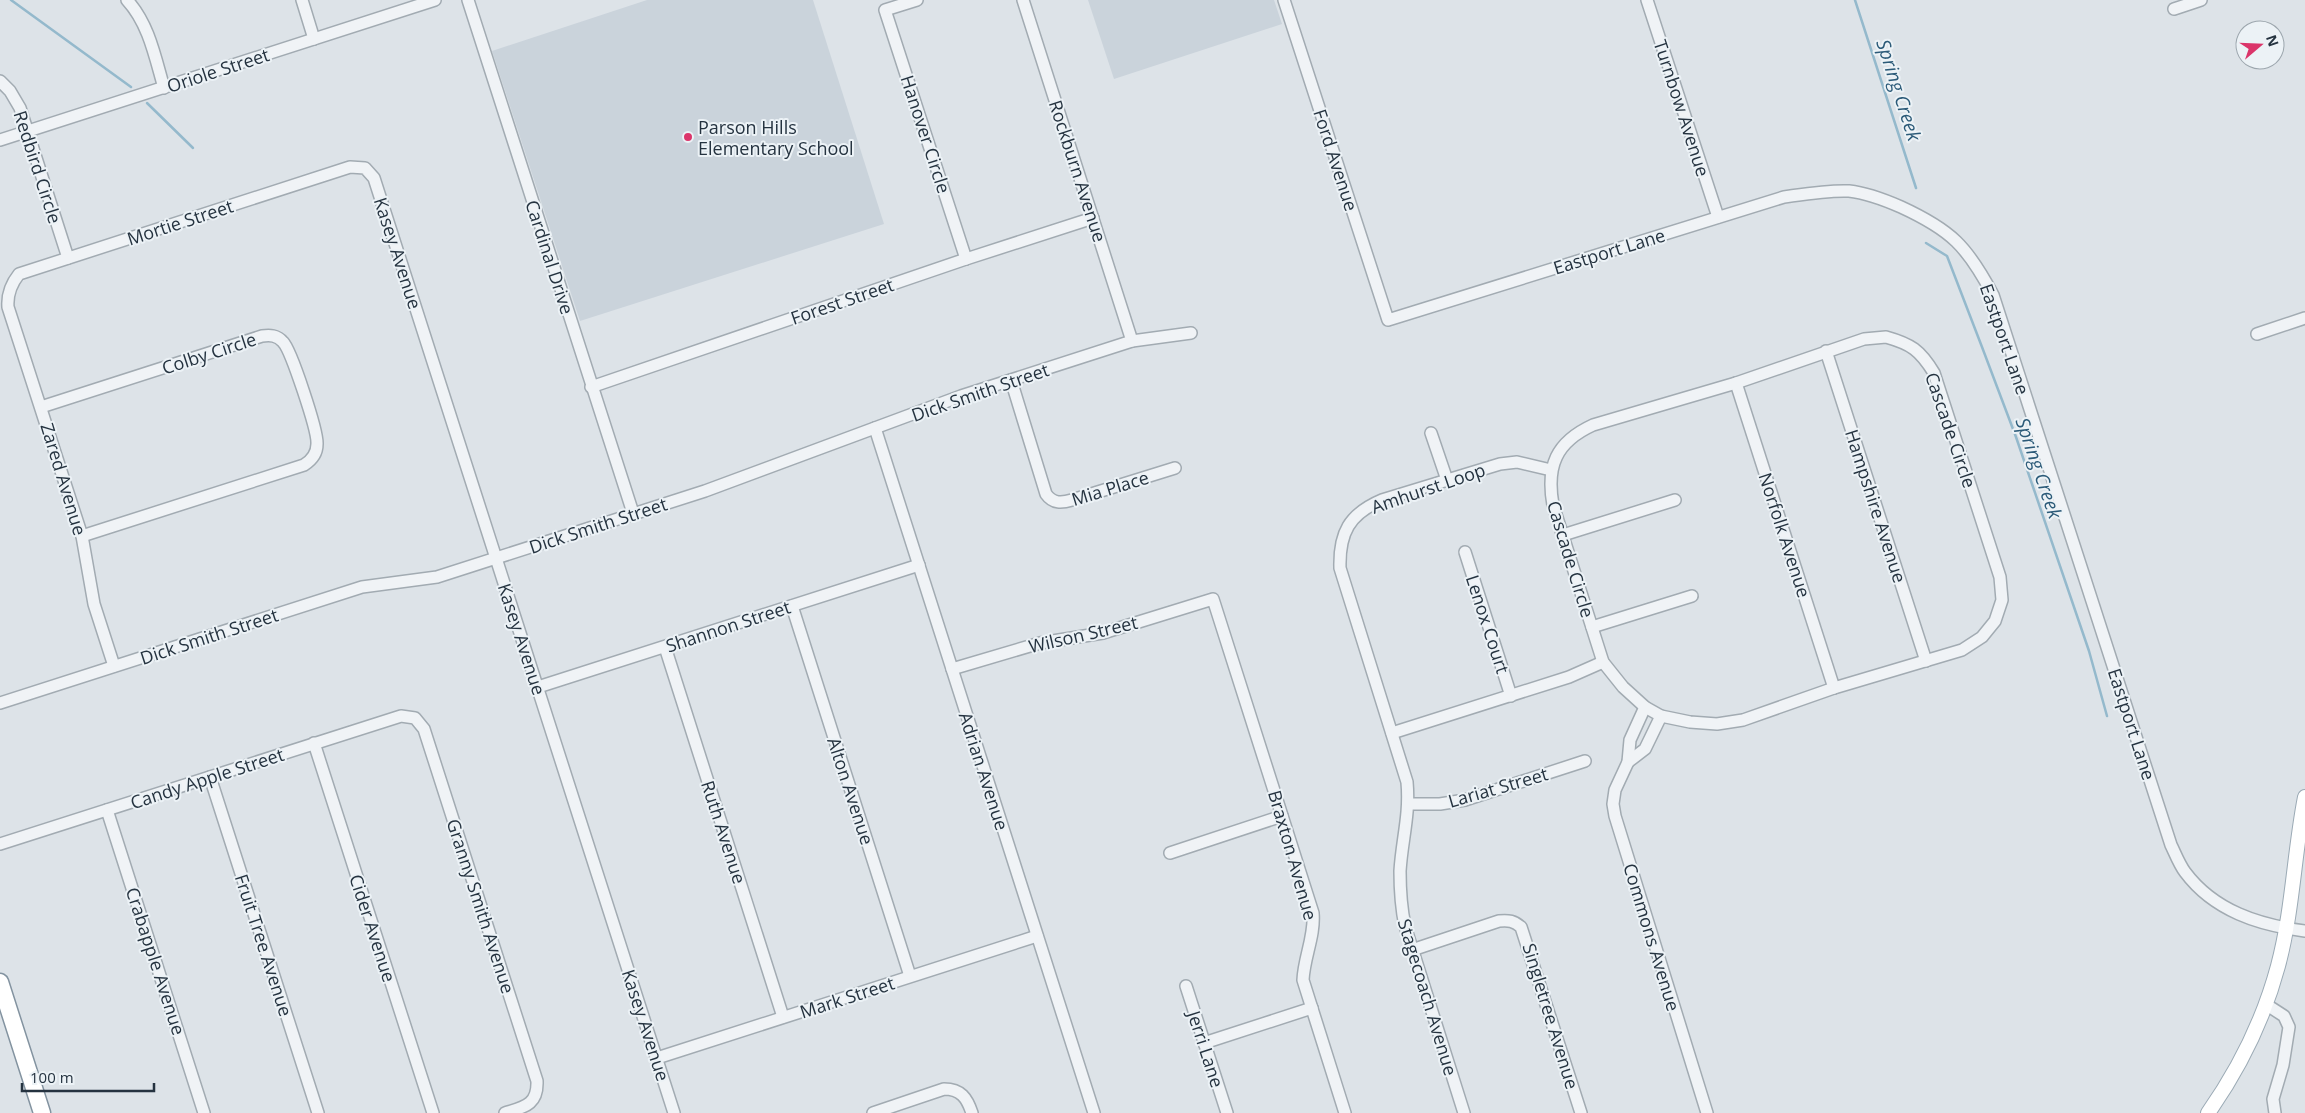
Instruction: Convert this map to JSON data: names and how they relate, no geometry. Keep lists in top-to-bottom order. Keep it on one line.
{"streets":{"street":["Oriole Street","Turnbow Avenue","Hanover Circle","Ford Avenue","Redbird Circle","Rockburn Avenue","Mortie Street","Eastport Lane","Kasey Avenue","Cardinal Drive","Forest Street","Colby Circle","Dick Smith Street","Cascade Circle","Zared Avenue","Mia Place","Amhurst Loop","Hampshire Avenue","Norfolk Avenue","Lenox Court","Shannon Street","Wilson Street","Adrian Avenue","Candy Apple Street","Lariat Street","Alton Avenue","Ruth Avenue","Braxton Avenue","Granny Smith Avenue","Cider Avenue","Commons Avenue","Fruit Tree Avenue","Crabapple Avenue","Mark Street","Stagecoach Avenue","Singletree Avenue","Jerri Lane"]},"crossings":[["Oriole Street","Redbird Circle"],["Turnbow Avenue","Eastport Lane"],["Hanover Circle","Forest Street"],["Ford Avenue","Eastport Lane"],["Redbird Circle","Mortie Street"],["Rockburn Avenue","Forest Street"],["Rockburn Avenue","Dick Smith Street"],["Mortie Street","Kasey Avenue"],["Mortie Street","Zared Avenue"],["Kasey Avenue","Dick Smith Street"],["Kasey Avenue","Shannon Street"],["Kasey Avenue","Mark Street"],["Cardinal Drive","Forest Street"],["Cardinal Drive","Dick Smith Street"],["Colby Circle","Zared Avenue"],["Dick Smith Street","Zared Avenue"],["Dick Smith Street","Mia Place"],["Dick Smith Street","Adrian Avenue"],["Cascade Circle","Amhurst Loop"],["Cascade Circle","Hampshire Avenue"],["Cascade Circle","Norfolk Avenue"],["Cascade Circle","Commons Avenue"],["Amhurst Loop","Stagecoach Avenue"],["Shannon Street","Adrian Avenue"],["Shannon Street","Alton Avenue"],["Shannon Street","Ruth Avenue"],["Wilson Street","Adrian Avenue"],["Wilson Street","Braxton Avenue"],["Adrian Avenue","Mark Street"],["Candy Apple Street","Granny Smith Avenue"],["Candy Apple Street","Cider Avenue"],["Candy Apple Street","Fruit Tree Avenue"],["Candy Apple Street","Crabapple Avenue"],["Lariat Street","Stagecoach Avenue"],["Alton Avenue","Mark Street"],["Ruth Avenue","Mark Street"],["Stagecoach Avenue","Singletree Avenue"]],"water":["Spring Creek"],"places":["Parson Hills Elementary School"],"scale_bar":"100 m","north":"right"}
